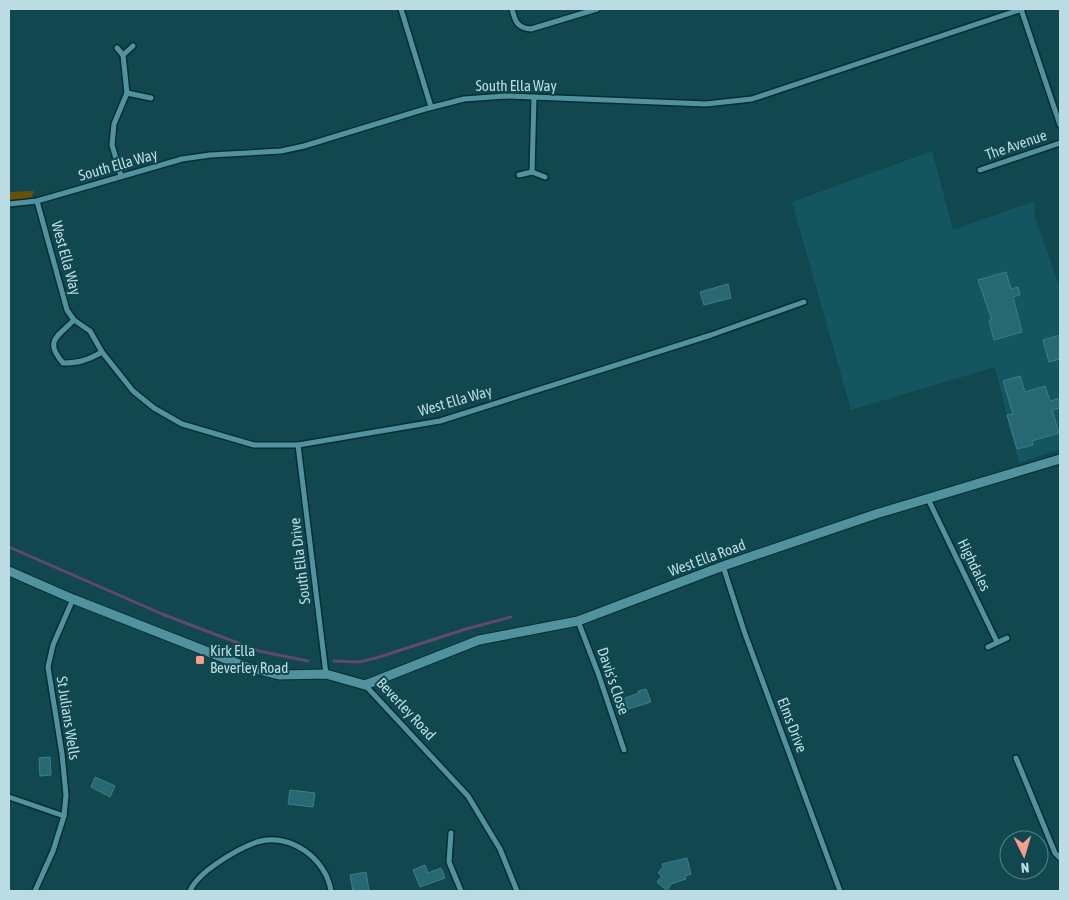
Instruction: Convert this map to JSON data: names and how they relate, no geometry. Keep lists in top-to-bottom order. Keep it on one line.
{"streets":{"street":["South Ella Way","The Avenue","West Ella Way","West Ella Road","South Ella Drive","Highdales","Davis's Close","Beverley Road","St Julians Wells","Elms Drive"]},"crossings":[["South Ella Way","West Ella Way"],["West Ella Way","South Ella Drive"],["West Ella Road","Highdales"],["West Ella Road","Davis's Close"],["West Ella Road","Beverley Road"],["West Ella Road","Elms Drive"],["South Ella Drive","Beverley Road"],["Beverley Road","St Julians Wells"]],"places":{"transit":["Kirk Ella Beverley Road"]},"north":"bottom"}
